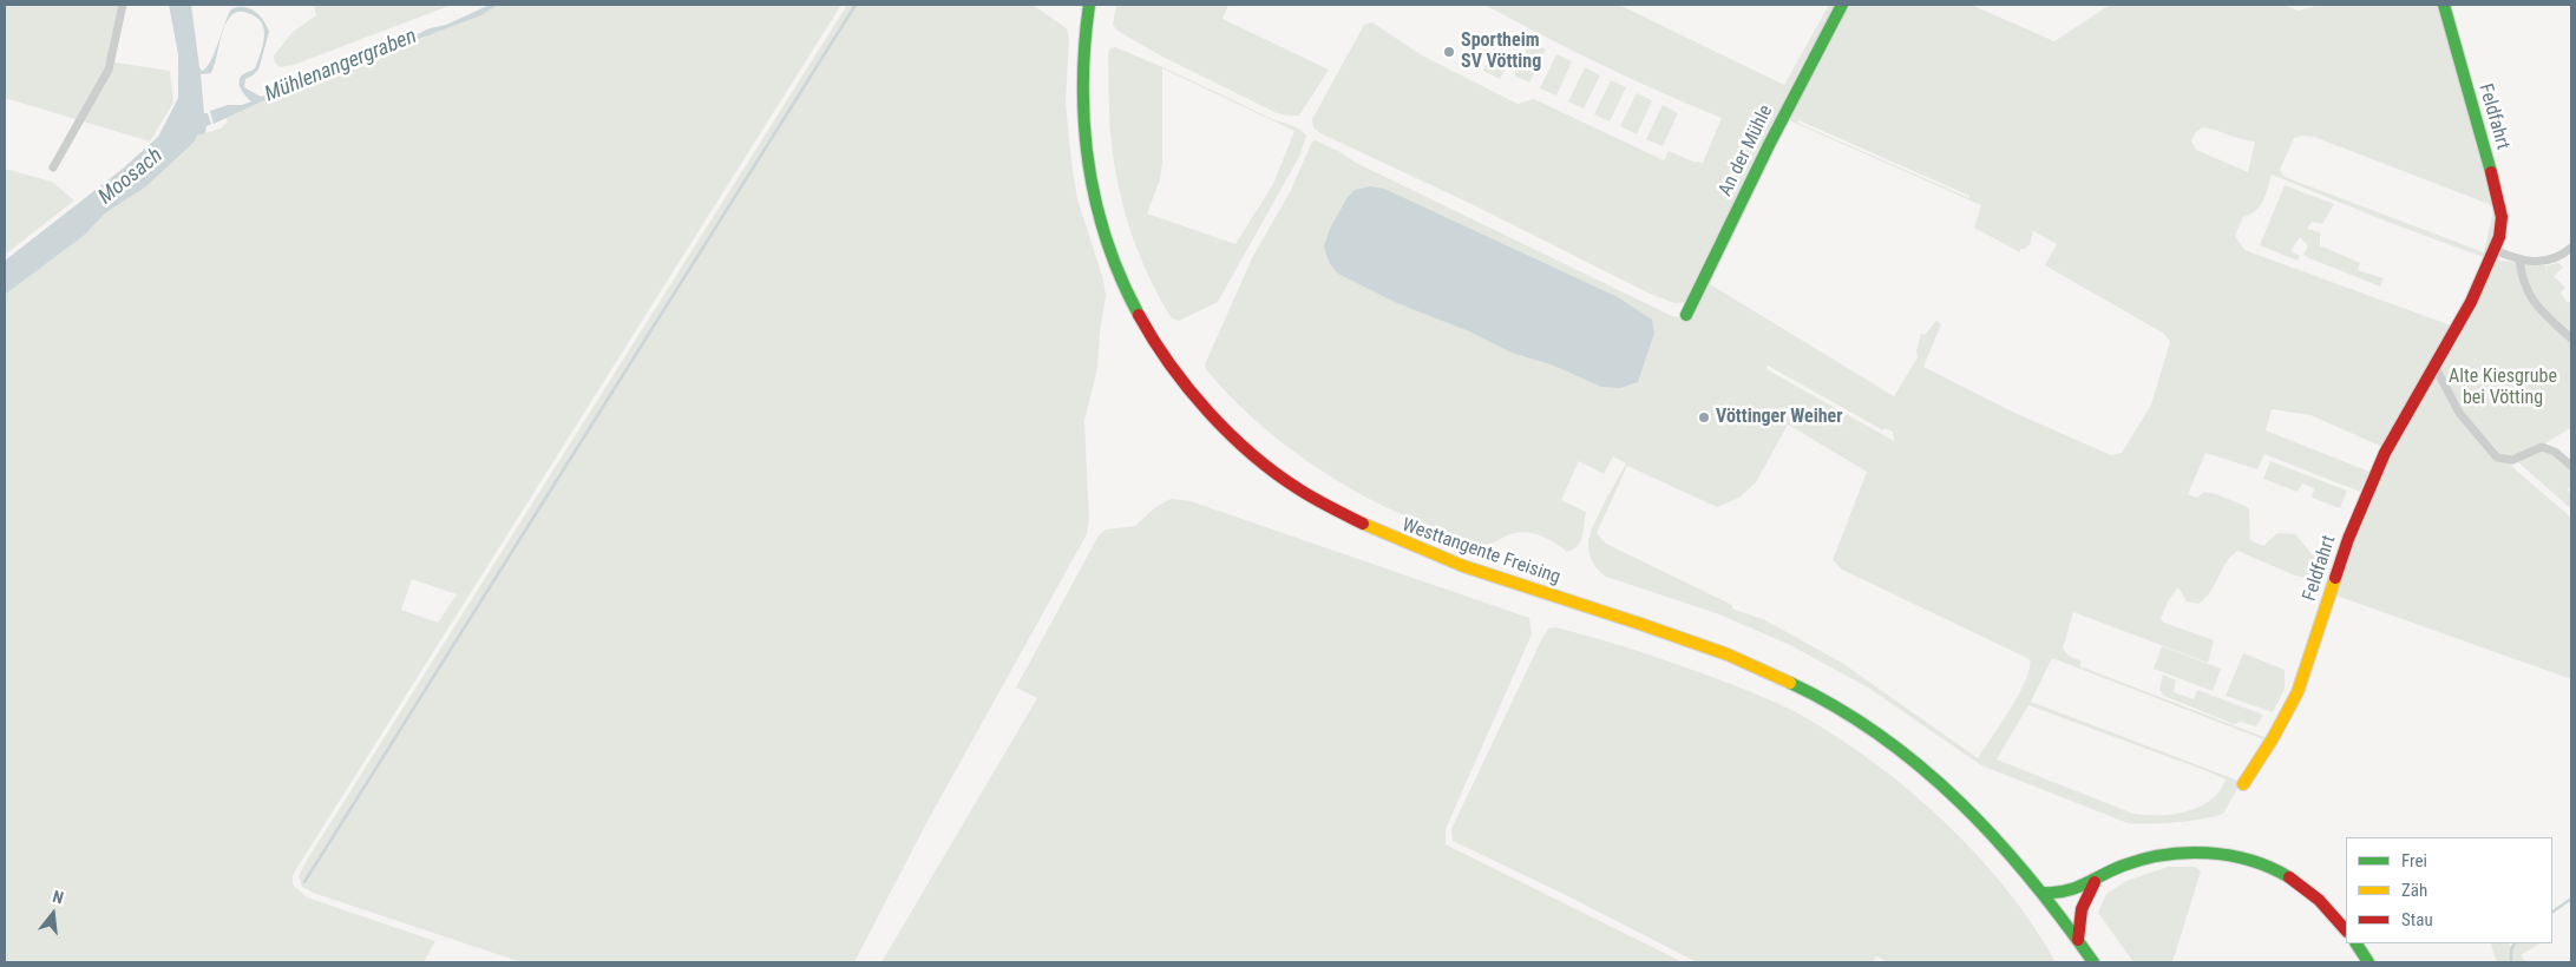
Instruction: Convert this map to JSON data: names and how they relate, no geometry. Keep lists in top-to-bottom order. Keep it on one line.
{"streets":{"main road":["Feldfahrt","An der Mühle","Westtangente Freising"]},"water":["Mühlenangergraben","Moosach"],"parks":["Alte Kiesgrube bei Vötting"],"places":["Sportheim SV Vötting","Vöttinger Weiher"],"legend":["Frei","Zäh","Stau"],"north":"top"}
